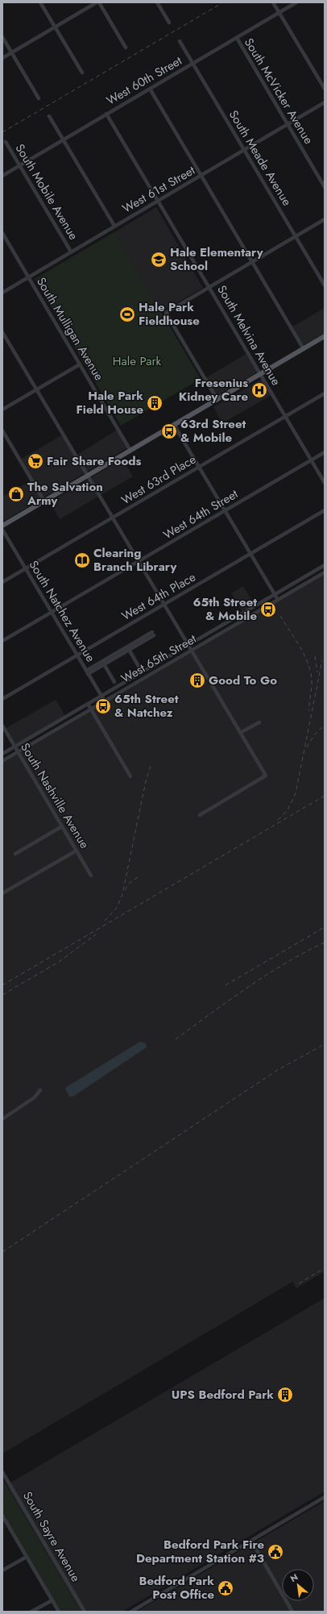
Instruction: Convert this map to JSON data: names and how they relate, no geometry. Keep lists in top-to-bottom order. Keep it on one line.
{"streets":{"street":["West 60th Street","South McVicker Avenue","South Meade Avenue","West 61st Street","South Mobile Avenue","South Mulligan Avenue","South Melvina Avenue","West 63rd Place","West 64th Street","West 64th Place","South Natchez Avenue","West 65th Street","South Nashville Avenue","South Sayre Avenue"]},"crossings":[["West 60th Street","South McVicker Avenue"],["West 60th Street","South Meade Avenue"],["West 60th Street","South Mobile Avenue"],["West 60th Street","South Melvina Avenue"],["South McVicker Avenue","West 61st Street"],["South Meade Avenue","West 61st Street"],["West 61st Street","South Mobile Avenue"],["West 61st Street","South Mulligan Avenue"],["West 61st Street","South Melvina Avenue"],["South Melvina Avenue","West 63rd Place"],["South Melvina Avenue","West 64th Street"],["West 63rd Place","South Natchez Avenue"],["West 64th Street","South Natchez Avenue"],["West 64th Place","South Natchez Avenue"],["South Natchez Avenue","West 65th Street"],["West 65th Street","South Nashville Avenue"]],"parks":["Hale Park"],"places":{"school or university":["Hale Elementary School"],"sports":["Hale Park Fieldhouse"],"hospital":["Fresenius Kidney Care"],"building":["Hale Park Field House","Good To Go","UPS Bedford Park"],"bus stop":["63rd Street & Mobile","65th Street & Mobile","65th Street & Natchez"],"supermarket":["Fair Share Foods"],"shop":["The Salvation Army"],"library":["Clearing Branch Library"],"public building":["Bedford Park Fire Department Station #3","Bedford Park Post Office"]},"north":"top left"}
